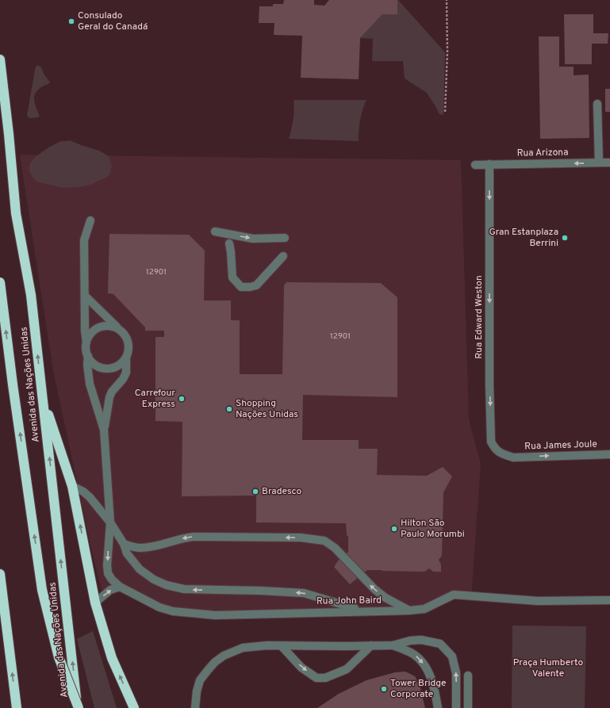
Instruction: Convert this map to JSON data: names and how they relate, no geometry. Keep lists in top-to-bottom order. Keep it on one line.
{"streets":{"highway":["Avenida das Nações Unidas"],"street":["Rua Arizona","Rua Edward Weston","Rua James Joule","Rua John Baird"]},"crossings":[["Rua Arizona","Rua Edward Weston"],["Rua Edward Weston","Rua James Joule"]],"one_way":["Rua Arizona","Rua Edward Weston","Rua James Joule"],"parks":["Praça Humberto Valente"],"places":["Consulado Geral do Canadá","Gran Estanplaza Berrini","Carrefour Express","Shopping Nações Unidas","Bradesco","Hilton São Paulo Morumbi","Tower Bridge Corporate"],"house_numbers":["12901","12901"]}
